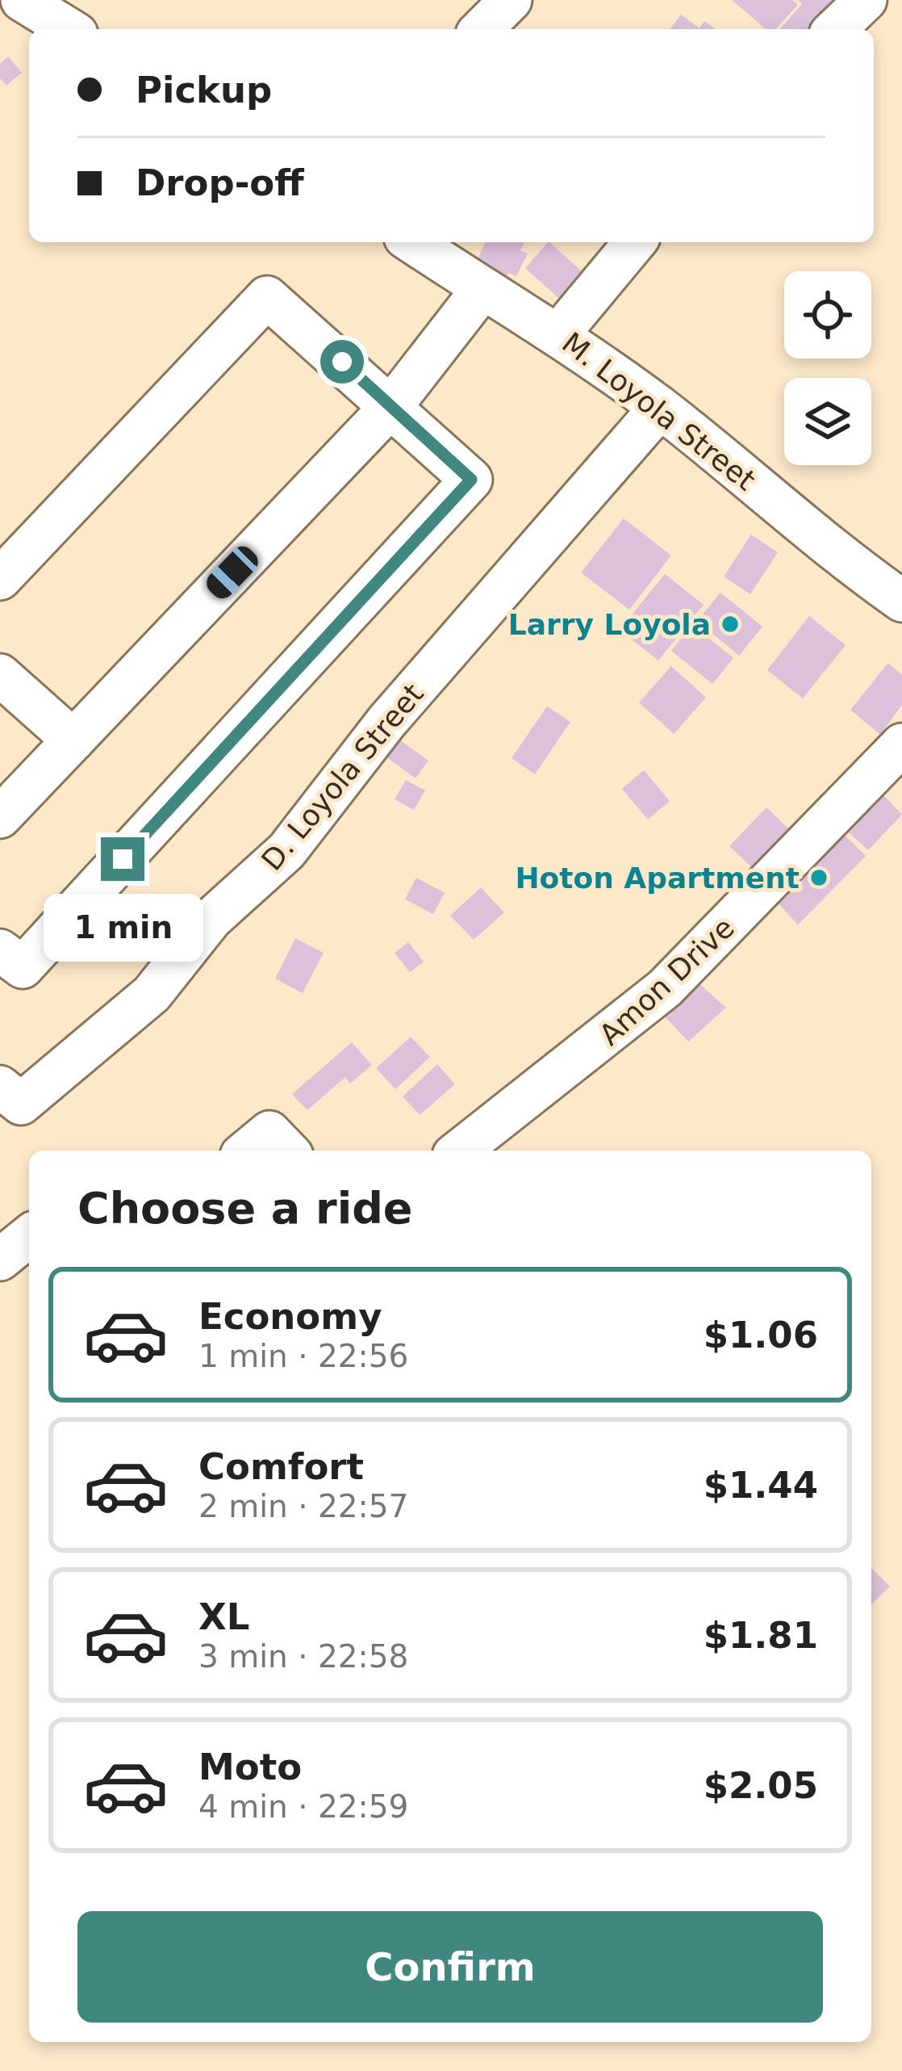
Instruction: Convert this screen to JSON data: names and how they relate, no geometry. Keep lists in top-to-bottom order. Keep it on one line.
{"streets":{"street":["M. Loyola Street","D. Loyola Street","Amon Drive"]},"crossings":[["M. Loyola Street","D. Loyola Street"]],"places":["Larry Loyola","Hoton Apartment"],"page":{"banner":["Pickup","Drop-off"],"bubble":"1 min","heading":"Choose a ride","list":[{"name":"Economy","note":"1 min · 22:56","value":"$1.06"},{"name":"Comfort","note":"2 min · 22:57","value":"$1.44"},{"name":"XL","note":"3 min · 22:58","value":"$1.81"},{"name":"Moto","note":"4 min · 22:59","value":"$2.05"}],"buttons":"Confirm"}}
